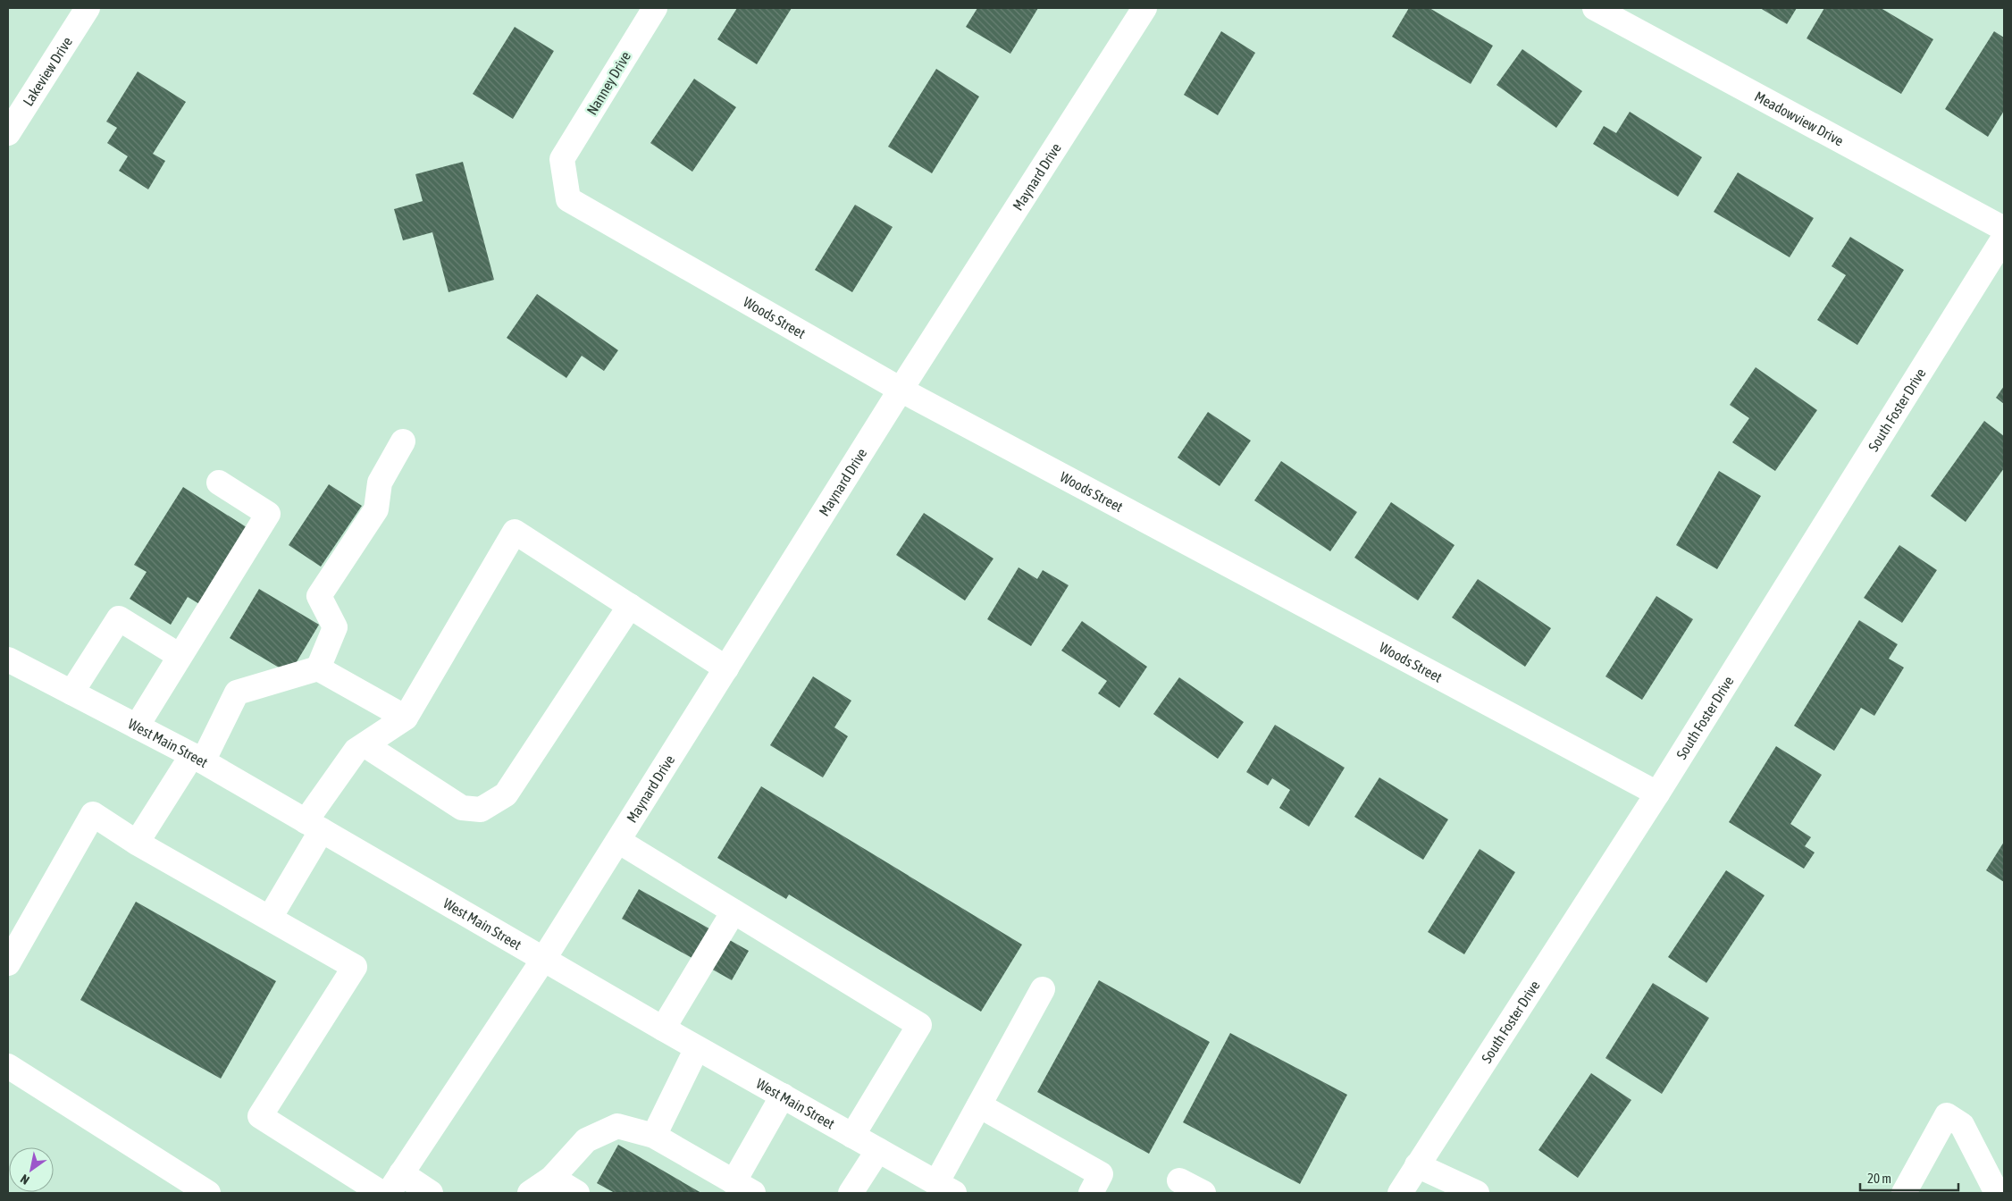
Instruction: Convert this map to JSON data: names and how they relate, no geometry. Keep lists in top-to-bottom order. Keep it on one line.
{"streets":{"street":["Lakeview Drive","Nanney Drive","Meadowview Drive","Maynard Drive","Woods Street","South Foster Drive","West Main Street"]},"crossings":[["Nanney Drive","Woods Street"],["Maynard Drive","Woods Street"],["Maynard Drive","West Main Street"],["Woods Street","South Foster Drive"]],"scale_bar":"20 m","north":"bottom left"}
